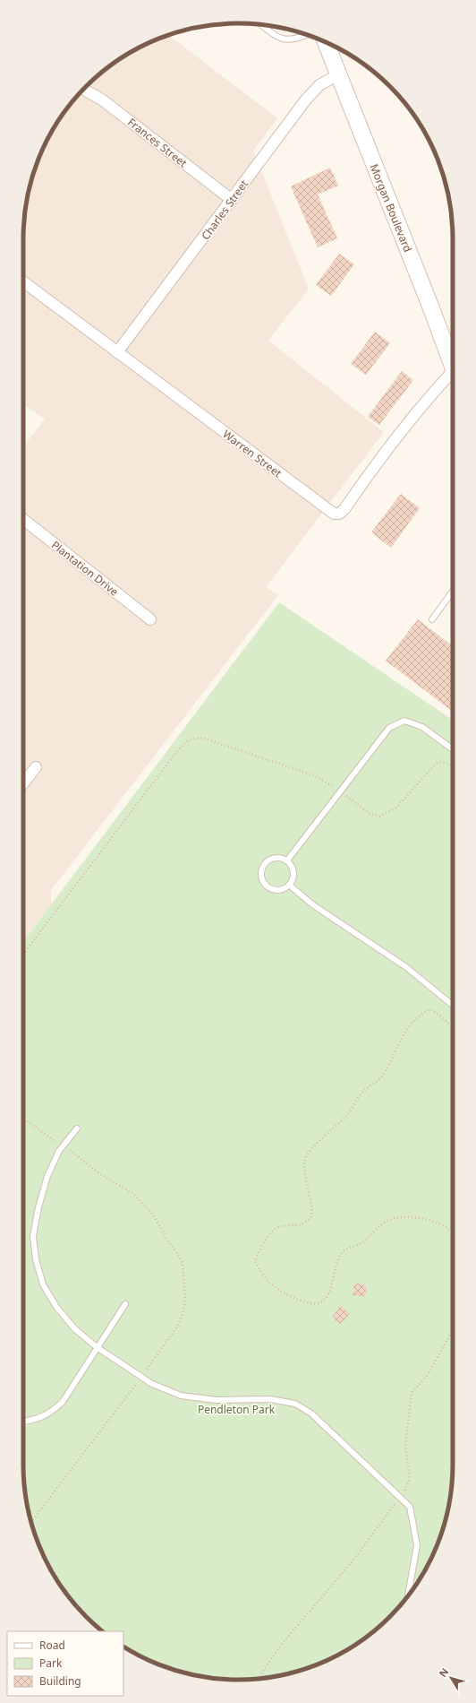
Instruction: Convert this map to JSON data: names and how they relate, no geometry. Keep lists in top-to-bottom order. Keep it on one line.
{"streets":{"main road":["Morgan Boulevard"],"street":["Frances Street","Charles Street","Warren Street","Plantation Drive"]},"crossings":[["Frances Street","Charles Street"],["Morgan Boulevard","Charles Street"],["Charles Street","Warren Street"]],"parks":["Pendleton Park"],"legend":["Road","Park","Building"],"north":"top left"}
